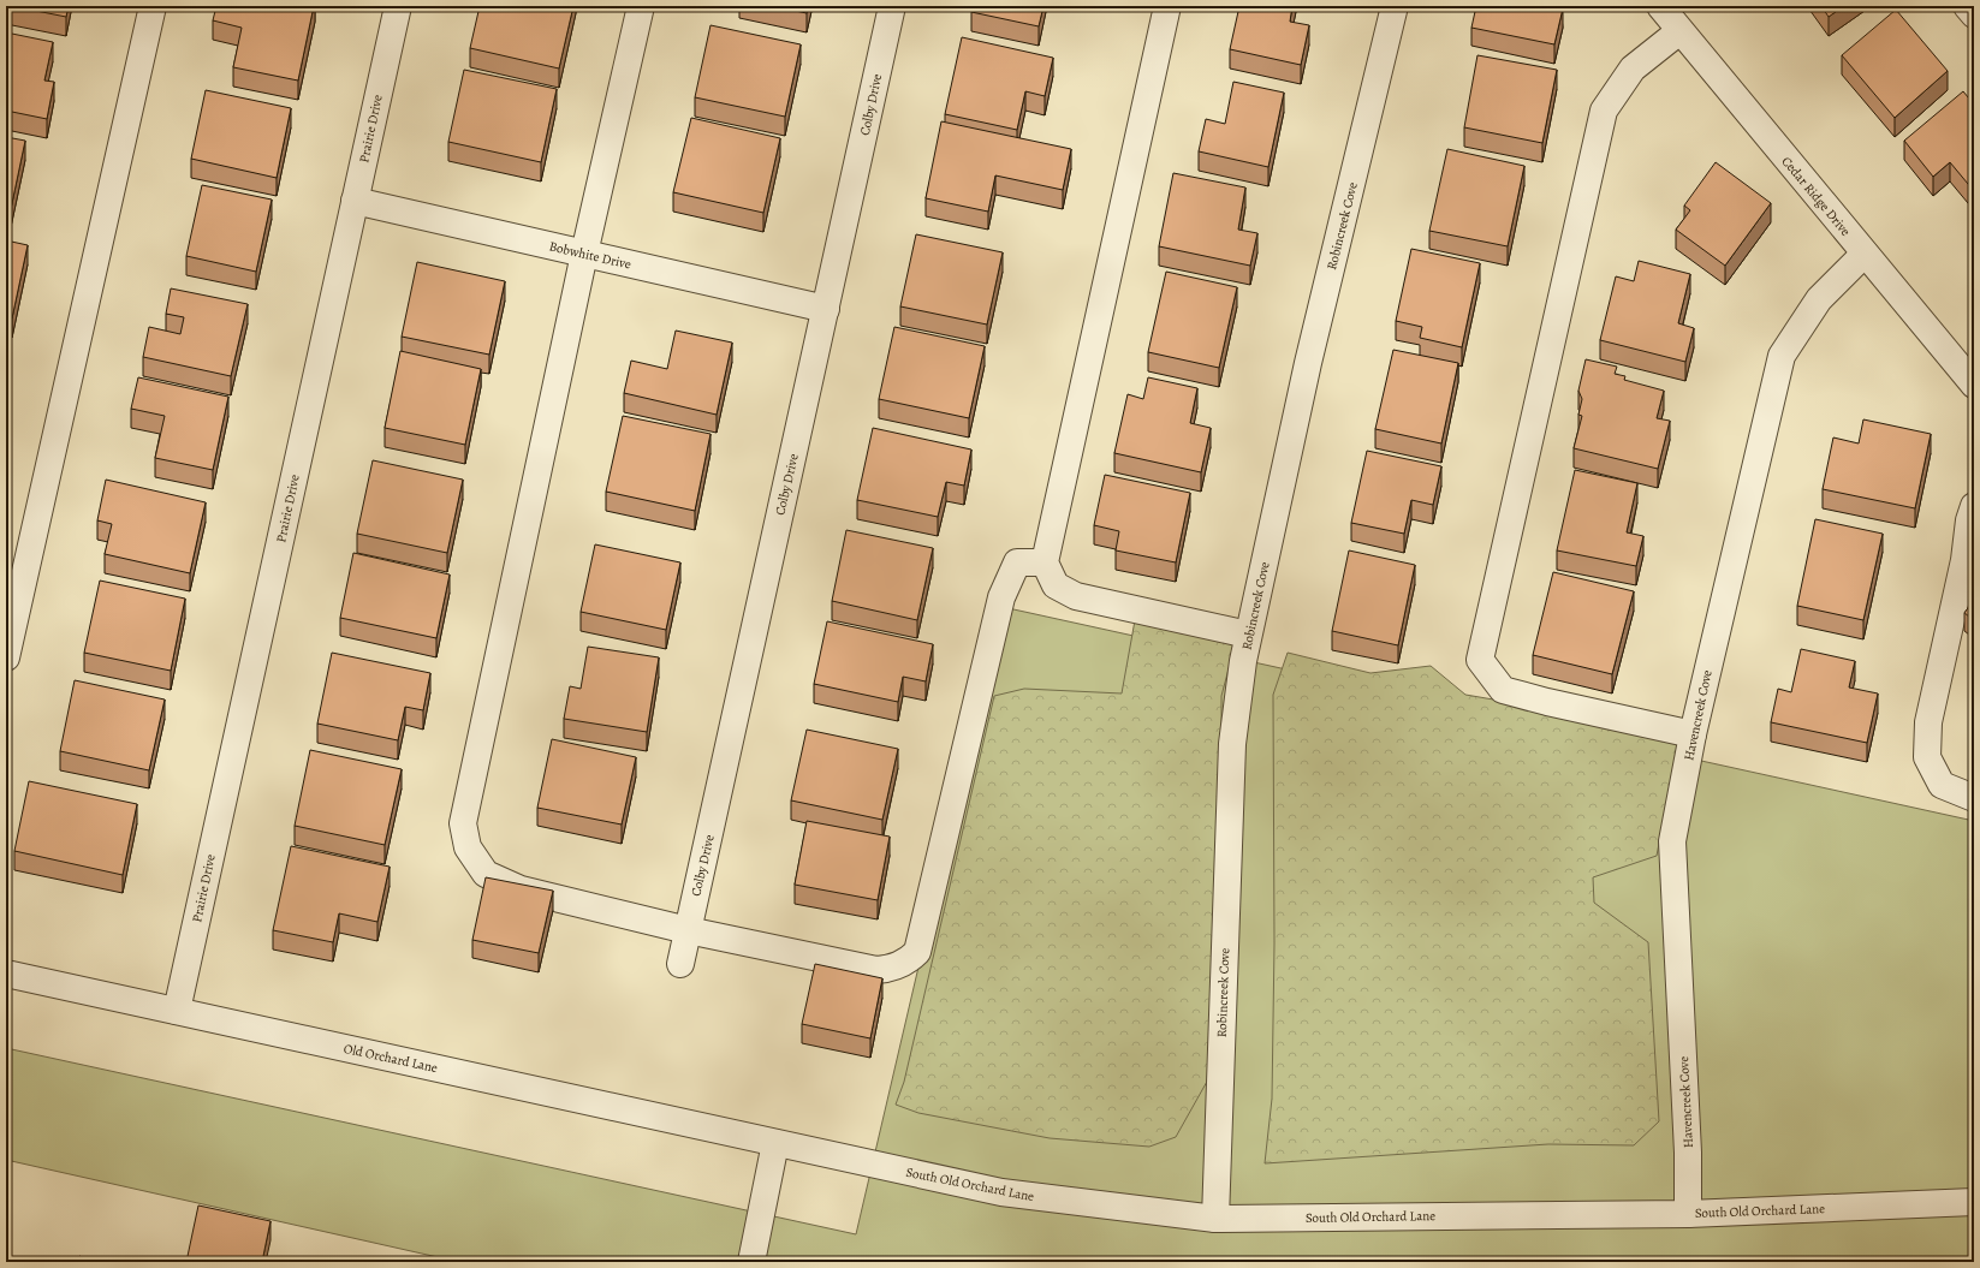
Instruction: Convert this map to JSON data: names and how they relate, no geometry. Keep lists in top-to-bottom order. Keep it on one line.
{"streets":{"street":["Colby Drive","Prairie Drive","Cedar Ridge Drive","Robincreek Cove","Bobwhite Drive","Havencreek Cove","Old Orchard Lane","South Old Orchard Lane"]},"crossings":[["Colby Drive","Bobwhite Drive"],["Prairie Drive","Bobwhite Drive"],["Prairie Drive","Old Orchard Lane"],["Cedar Ridge Drive","Havencreek Cove"],["Robincreek Cove","South Old Orchard Lane"],["Havencreek Cove","South Old Orchard Lane"],["Old Orchard Lane","South Old Orchard Lane"]]}
